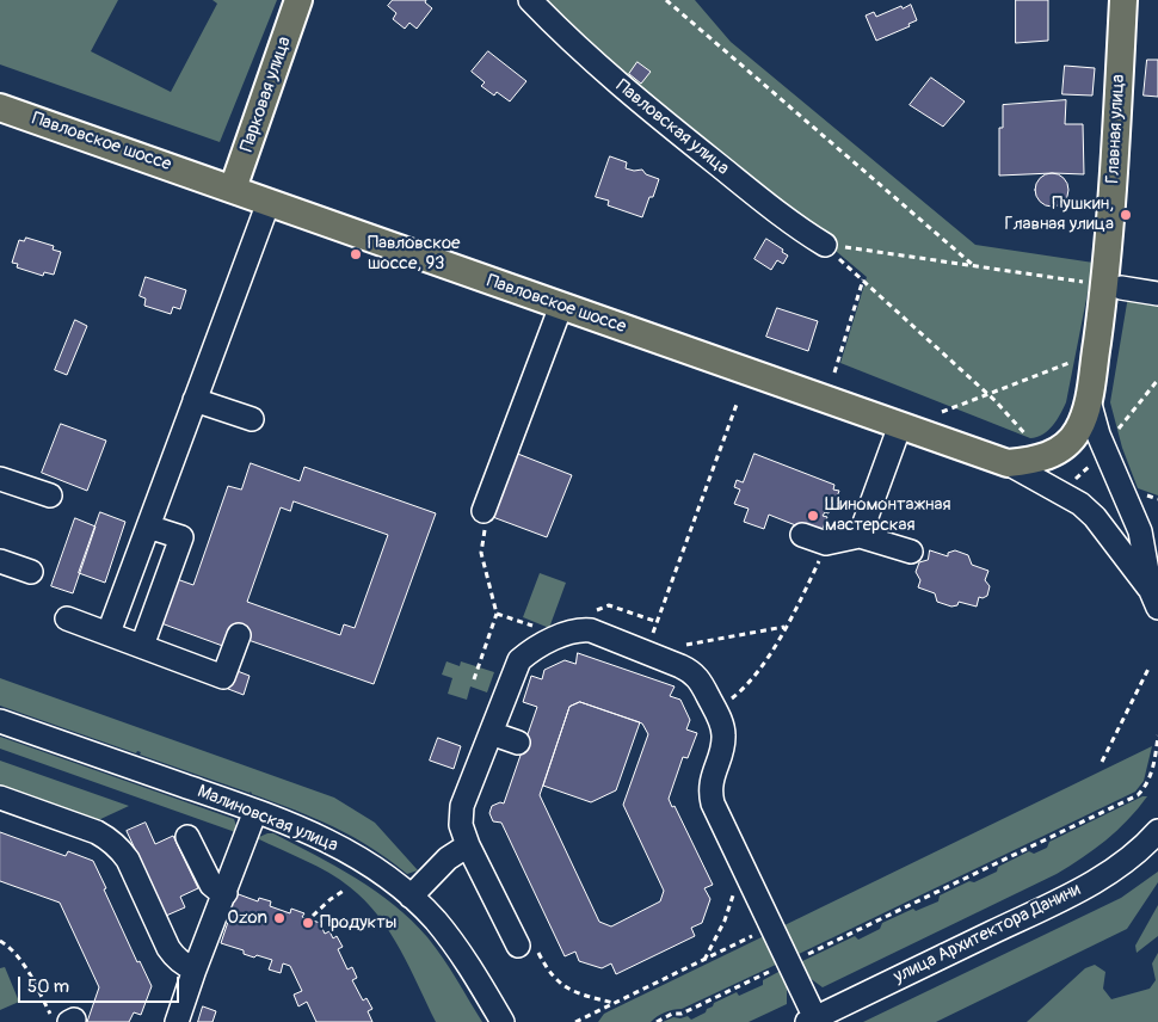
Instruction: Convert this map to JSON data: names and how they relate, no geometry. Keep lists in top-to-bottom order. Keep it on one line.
{"streets":{"main road":["Парковая улица","Главная улица","Павловское шоссе"],"street":["Павловская улица","Малиновская улица","улица Архитектора Данини"]},"crossings":[["Парковая улица","Павловское шоссе"],["Главная улица","Павловское шоссе"]],"places":["Пушкин, Главная улица","Павловское шоссе, 93","Шиномонтажная мастерская","Ozon","Продукты"],"scale_bar":"50 m"}
